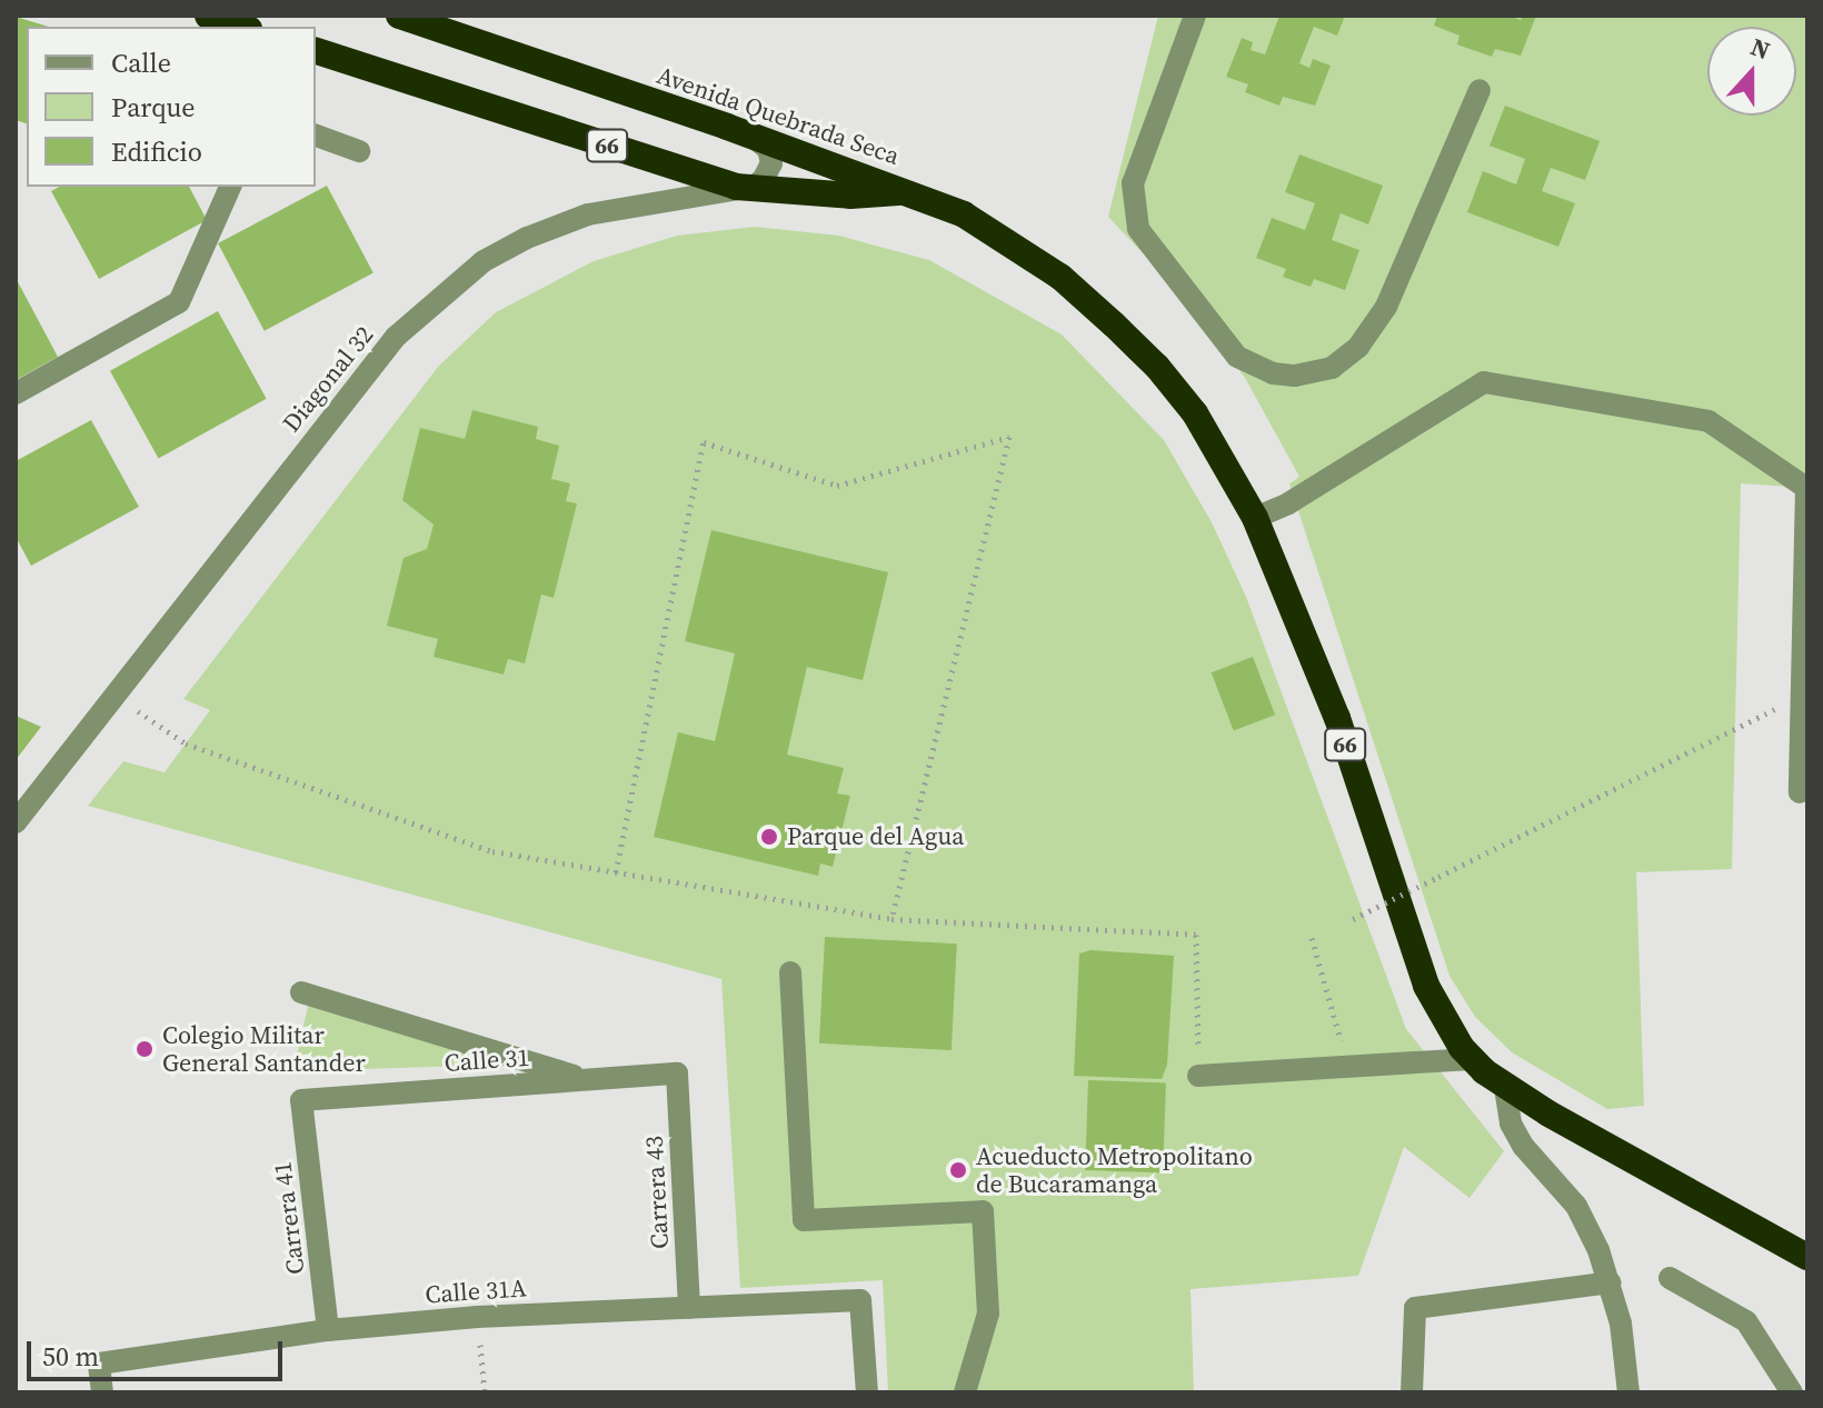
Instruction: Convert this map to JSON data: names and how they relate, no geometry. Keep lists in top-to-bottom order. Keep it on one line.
{"streets":{"highway":["Avenida Quebrada Seca","66"],"street":["Diagonal 32","Calle 31","Carrera 43","Carrera 41","Calle 31A"]},"crossings":[["Avenida Quebrada Seca","66"],["Avenida Quebrada Seca","Diagonal 32"],["Calle 31","Carrera 43"],["Calle 31","Carrera 41"],["Carrera 43","Calle 31A"],["Carrera 41","Calle 31A"]],"places":["Parque del Agua","Colegio Militar General Santander","Acueducto Metropolitano de Bucaramanga"],"legend":["Calle","Parque","Edificio"],"scale_bar":"50 m","north":"top"}
